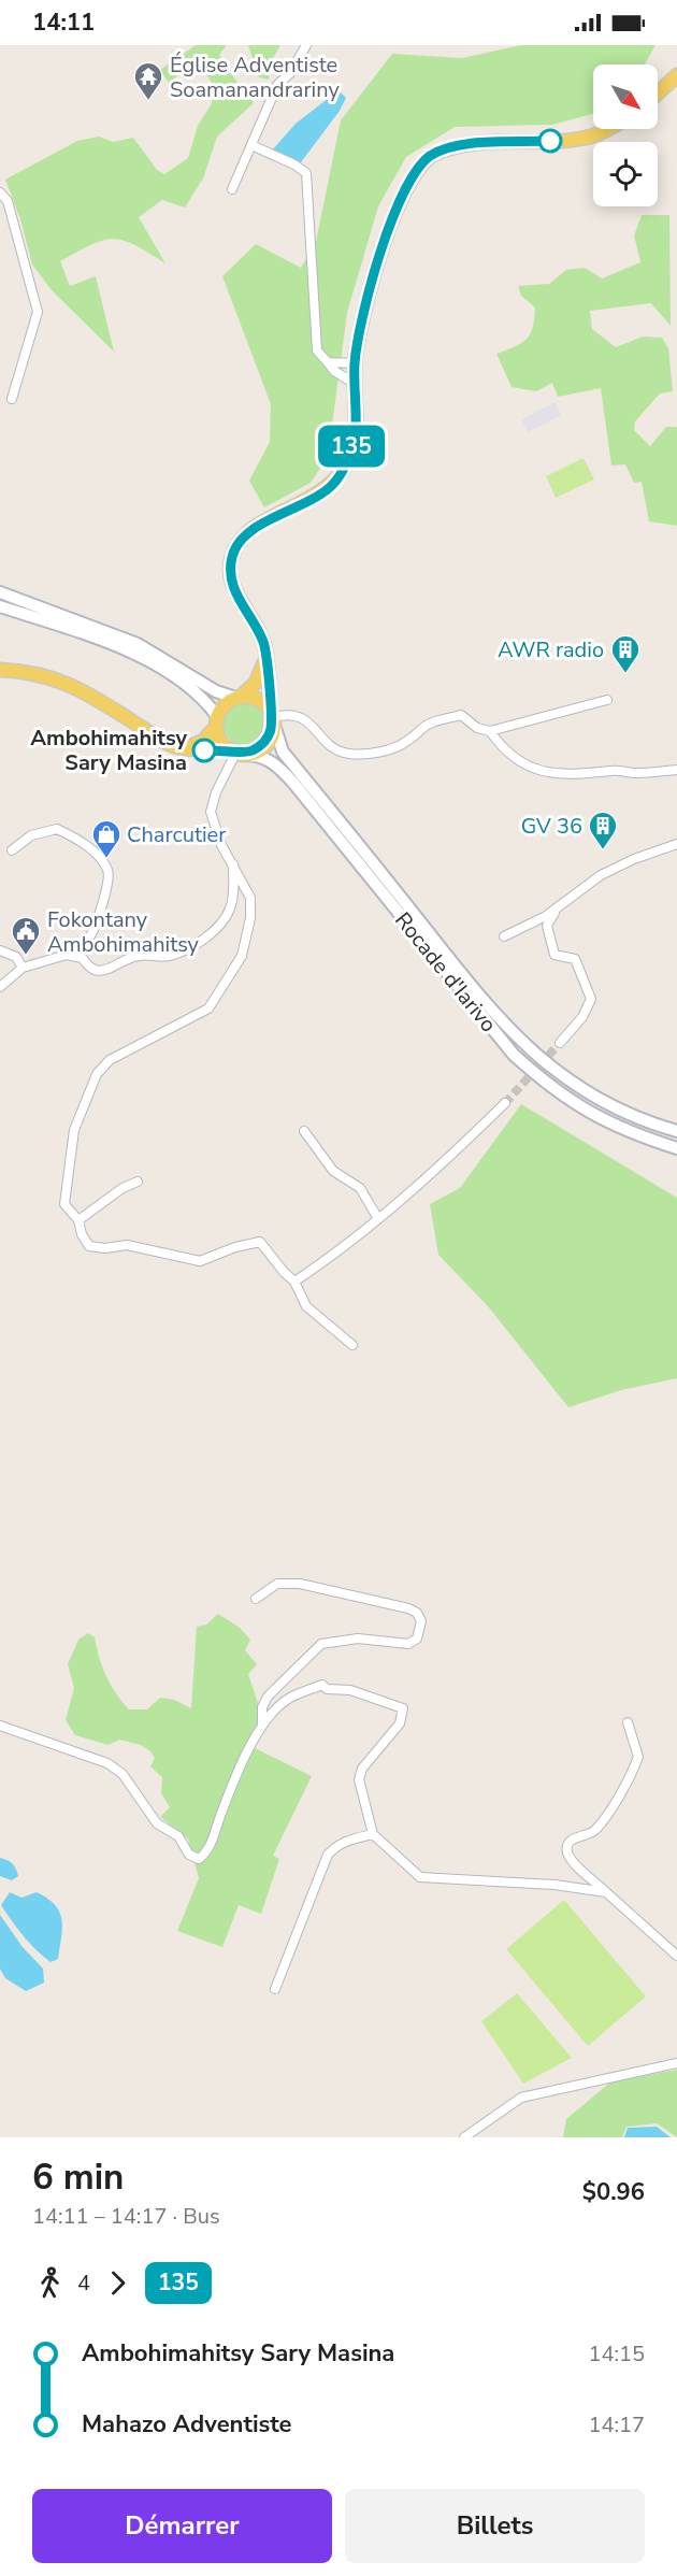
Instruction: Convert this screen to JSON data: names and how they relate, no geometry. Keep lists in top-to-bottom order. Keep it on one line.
{"streets":{"main road":["Rocade d'Iarivo"]},"places":{"temple":["Église Adventiste Soamanandrariny"],"building":["AWR radio","GV 36"],"other":["Ambohimahitsy Sary Masina"],"shop":["Charcutier"],"public building":["Fokontany Ambohimahitsy"]},"lines":["bus line 135"],"north":"bottom right","page":{"status":"14:11","on_map":"135","heading":["6 min","14:11 – 14:17 · Bus","$0.96"],"legs":["4","135"],"list":[{"name":"Ambohimahitsy Sary Masina","value":"14:15"},{"name":"Mahazo Adventiste","value":"14:17"}],"buttons":["Démarrer","Billets"]}}
